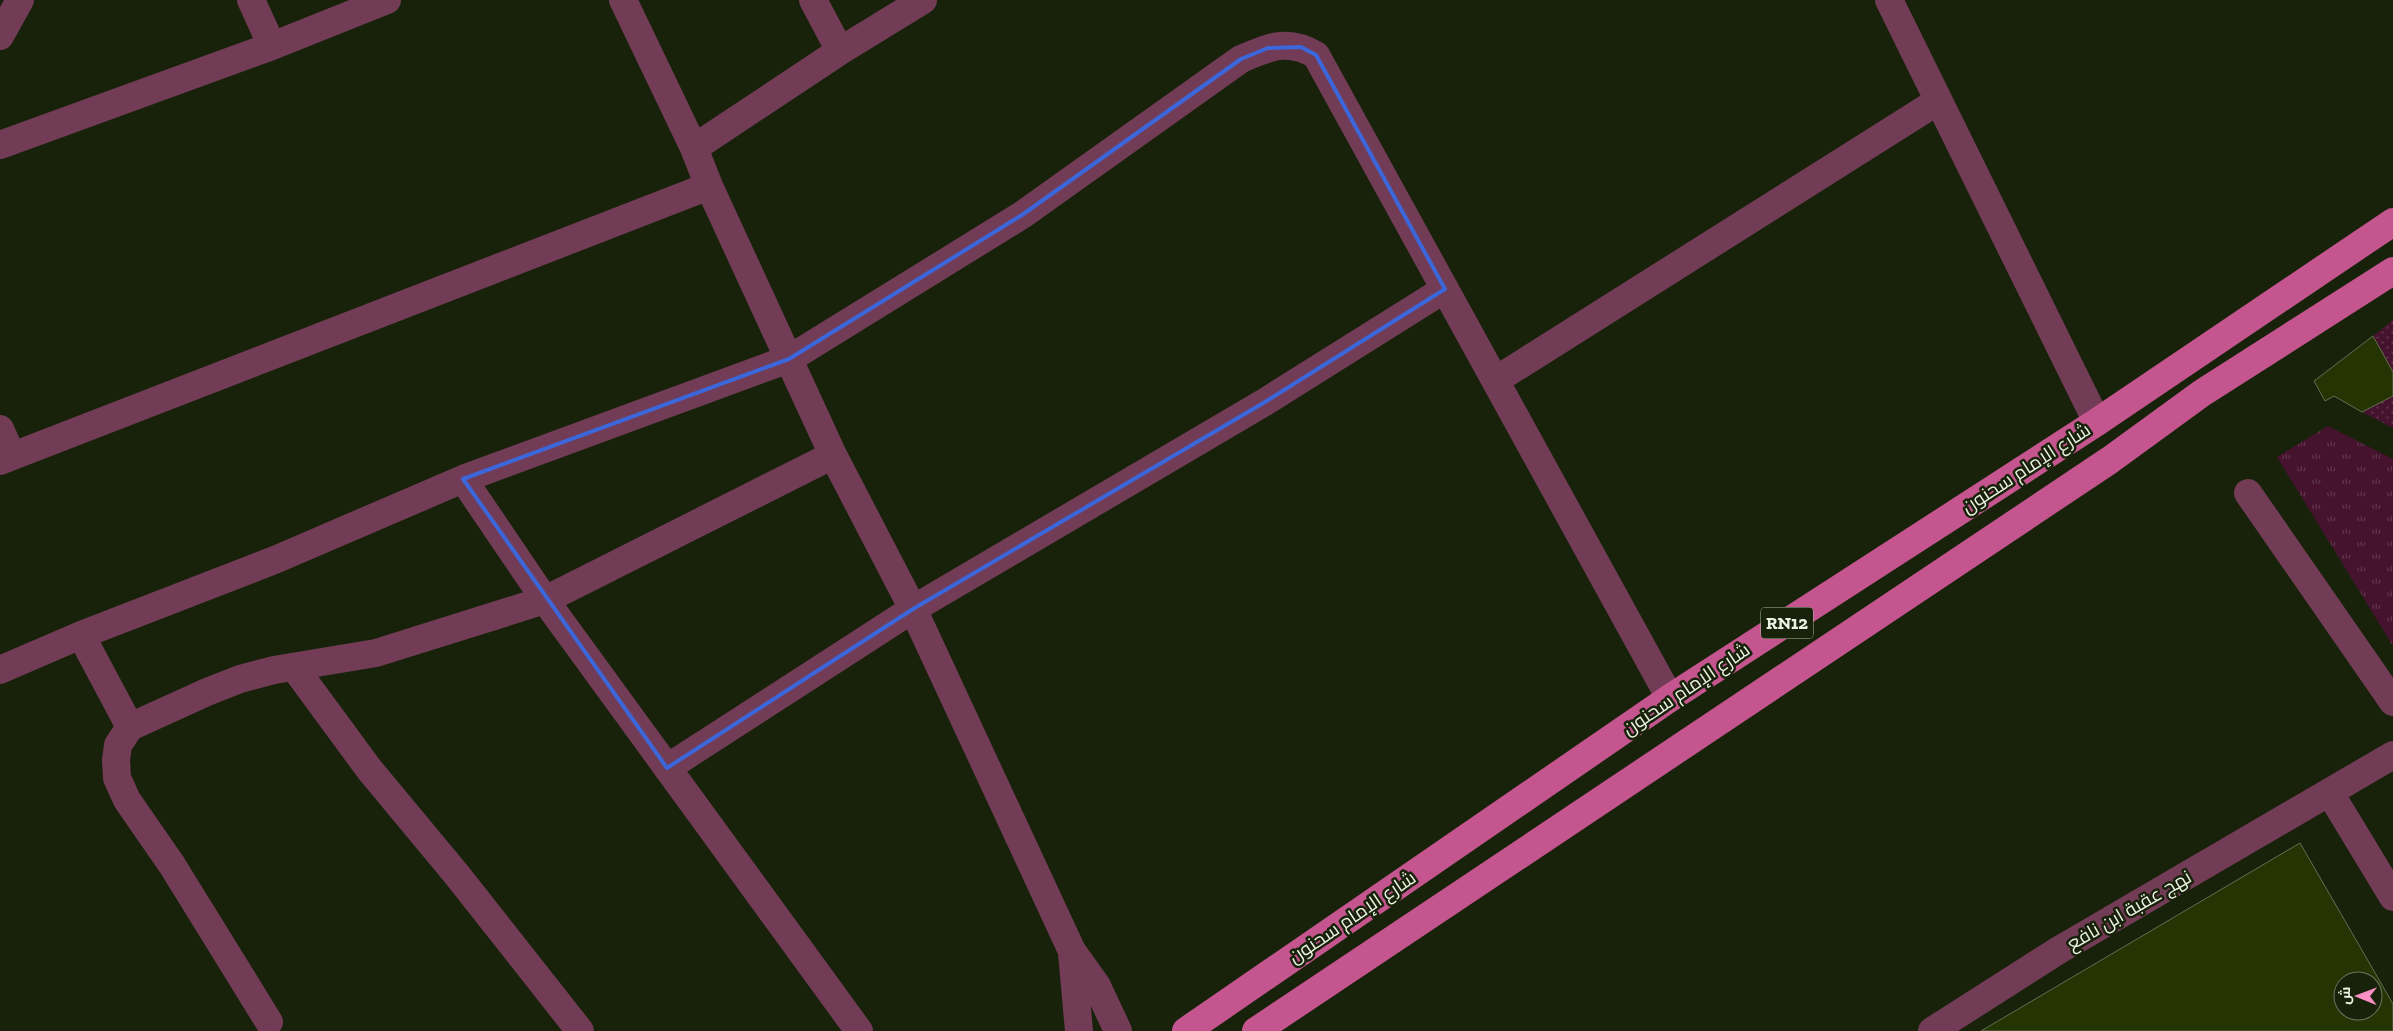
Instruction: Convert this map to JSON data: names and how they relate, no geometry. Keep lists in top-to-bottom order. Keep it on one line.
{"streets":{"main road":["شارع الإمام سحنون","RN12"],"street":["نهج عقبة ابن نافع"]},"north":"left"}
